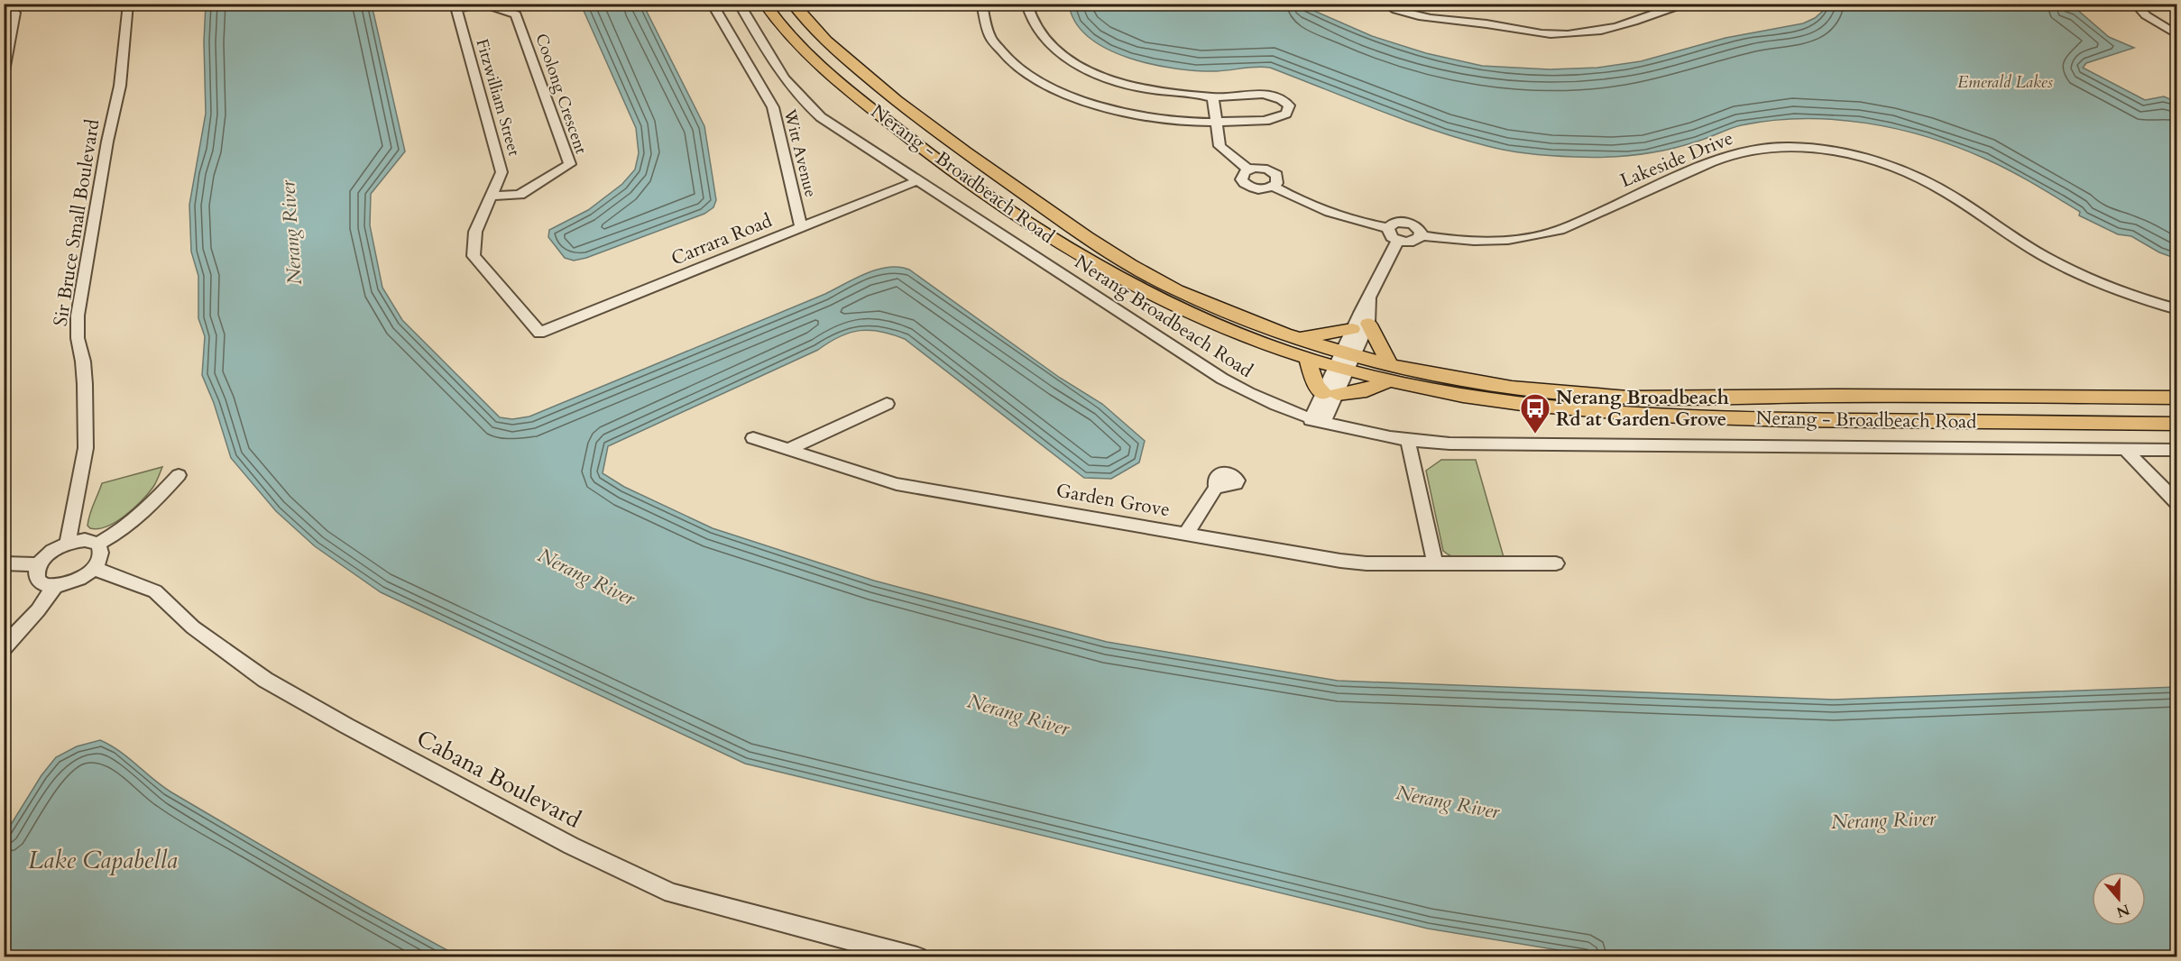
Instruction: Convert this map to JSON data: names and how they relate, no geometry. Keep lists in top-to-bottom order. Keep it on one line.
{"streets":{"main road":["Nerang - Broadbeach Road"],"street":["Coolong Crescent","Fitzwilliam Street","Witt Avenue","Lakeside Drive","Sir Bruce Small Boulevard","Carrara Road","Nerang Broadbeach Road","Garden Grove","Cabana Boulevard"]},"crossings":[["Coolong Crescent","Fitzwilliam Street"],["Fitzwilliam Street","Carrara Road"],["Witt Avenue","Carrara Road"],["Carrara Road","Nerang Broadbeach Road"]],"water":["Emerald Lakes","Nerang River","Lake Capabella"],"places":{"bus stop":["Nerang Broadbeach Rd at Garden Grove"]},"north":"bottom"}
